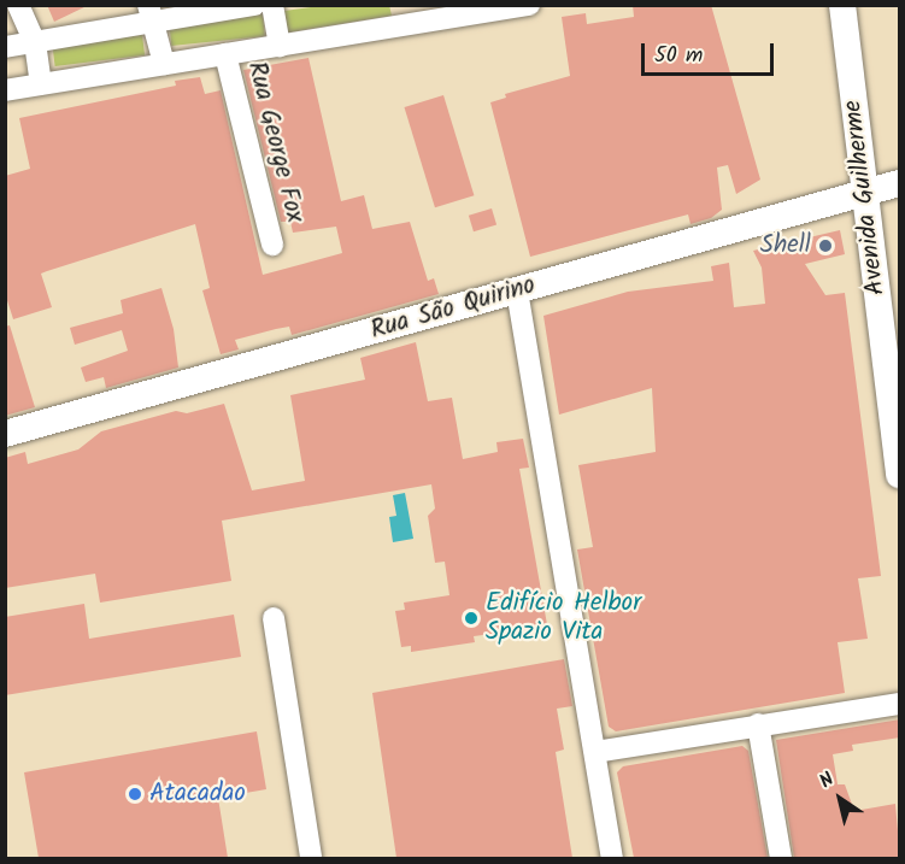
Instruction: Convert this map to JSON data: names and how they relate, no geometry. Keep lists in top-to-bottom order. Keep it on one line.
{"streets":{"street":["Rua George Fox","Avenida Guilherme","Rua São Quirino"]},"crossings":[["Avenida Guilherme","Rua São Quirino"]],"places":["Shell","Edifício Helbor Spazio Vita","Atacadao"],"scale_bar":"50 m","north":"top left"}
